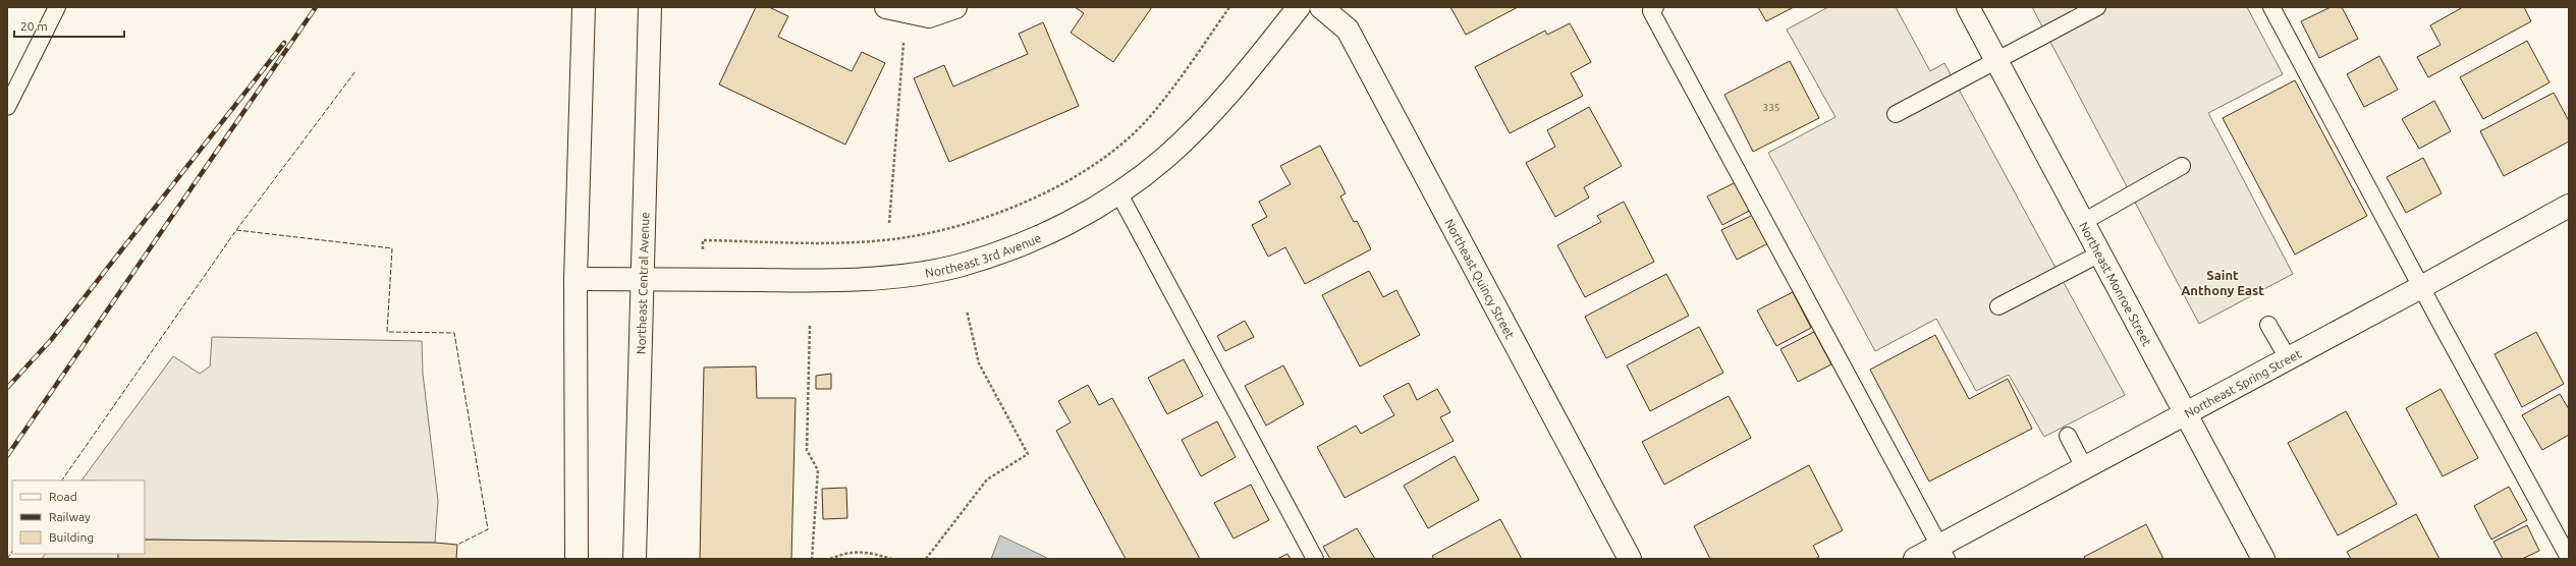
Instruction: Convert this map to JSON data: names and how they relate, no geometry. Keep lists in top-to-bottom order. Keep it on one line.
{"streets":{"street":["Northeast 3rd Avenue","Northeast Quincy Street","Northeast Central Avenue","Northeast Monroe Street","Northeast Spring Street"]},"crossings":[["Northeast 3rd Avenue","Northeast Central Avenue"],["Northeast Monroe Street","Northeast Spring Street"]],"districts":["Saint Anthony East"],"house_numbers":["335"],"legend":["Road","Railway","Building"],"scale_bar":"20 m"}
